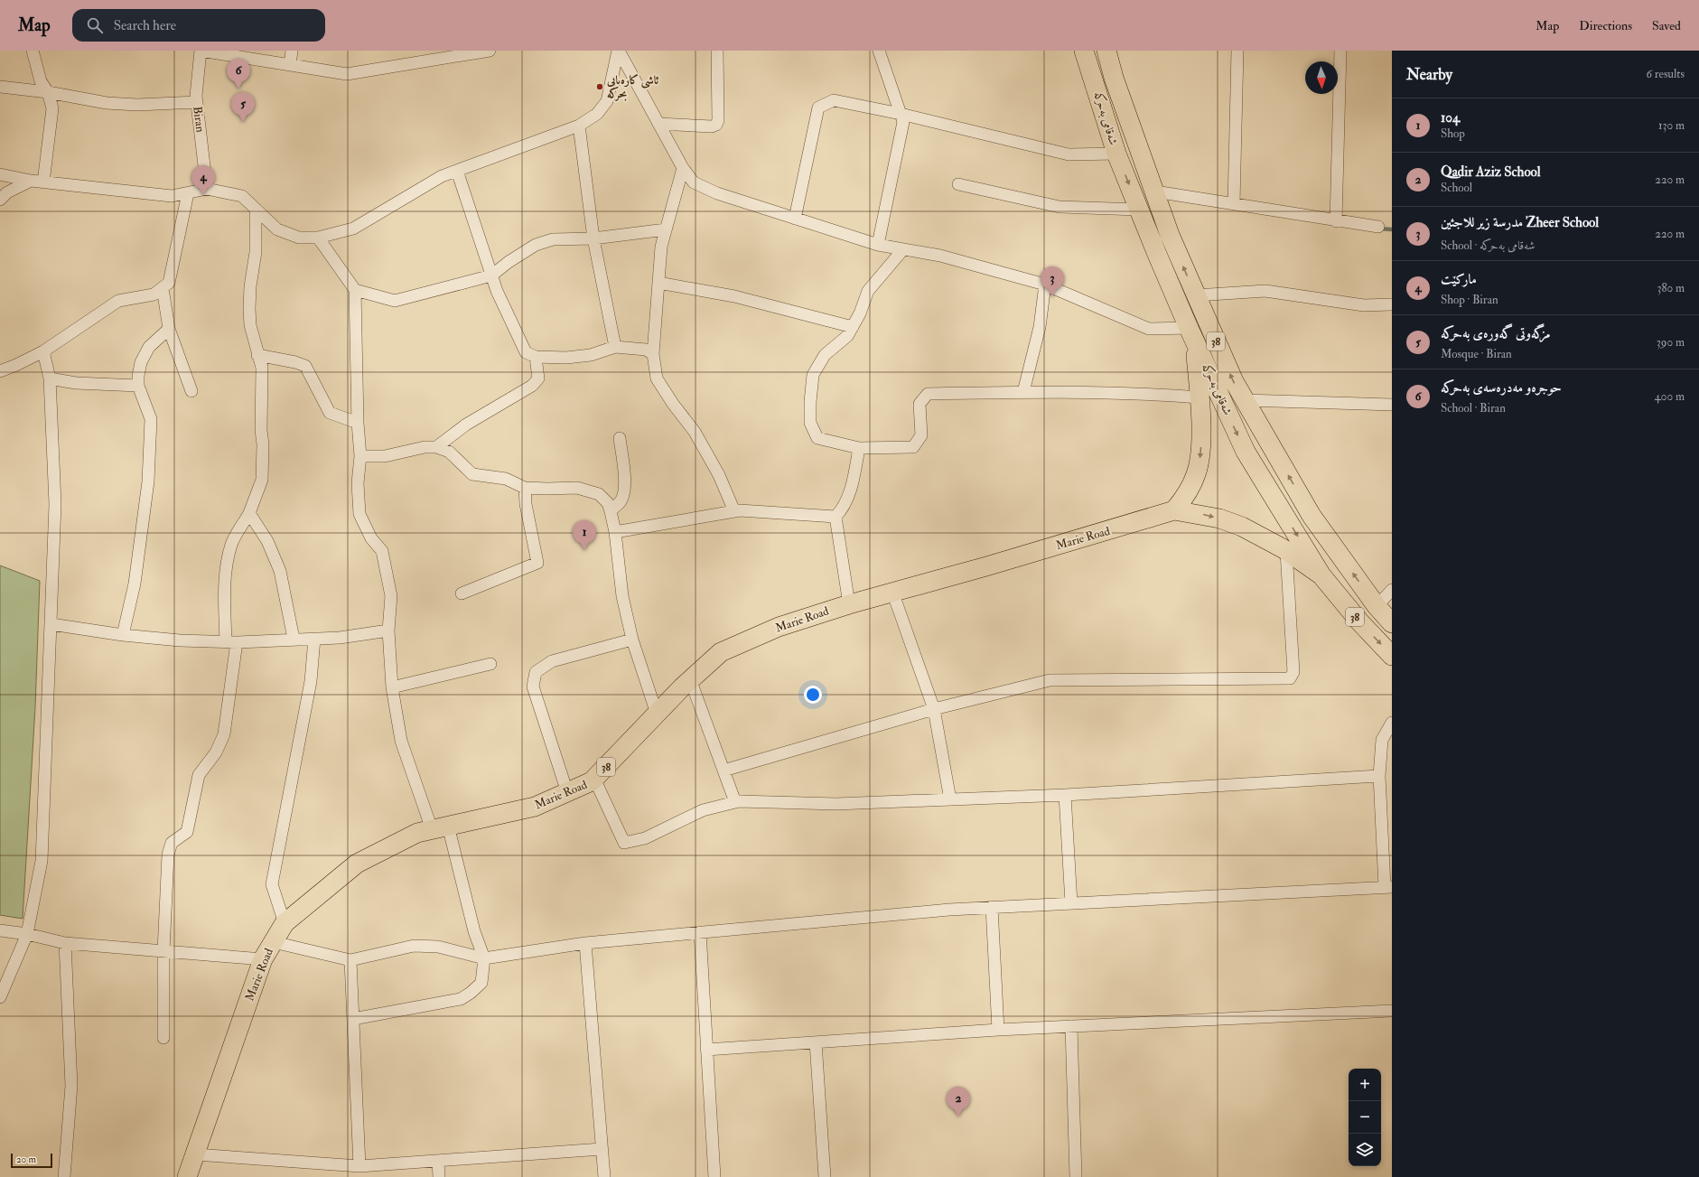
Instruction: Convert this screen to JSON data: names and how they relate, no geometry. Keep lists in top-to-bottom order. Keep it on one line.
{"streets":{"main road":["شەقامی بەحرکە","38","Marie Road"],"street":["Biran"]},"crossings":[["شەقامی بەحرکە","38"],["38","Marie Road"]],"places":["ئاشی کارەبایی بحرکە"],"scale_bar":"20 m","north":"bottom","page":{"header":"Map","search":"Search here","nav":["Map","Directions","Saved"],"heading":["Nearby","6 results"],"pins":["6","5","4","3","1","2"],"list":[{"mark":"1","name":"104","note":"Shop","value":"130 m"},{"mark":"2","name":"Qadir Aziz School","note":"School","value":"220 m"},{"mark":"3","name":"مدرسة زير للاجئين Zheer School","note":"School · شەقامی بەحرکە","value":"220 m"},{"mark":"4","name":"مارکێت","note":"Shop · Biran","value":"380 m"},{"mark":"5","name":"مزگەوتی گەورەی بەحرکە","note":"Mosque · Biran","value":"390 m"},{"mark":"6","name":"حوجره‌و مه‌دره‌سه‌ی به‌حرکه","note":"School · Biran","value":"400 m"}],"map_buttons":["+","−"],"scale":"20 m"}}
